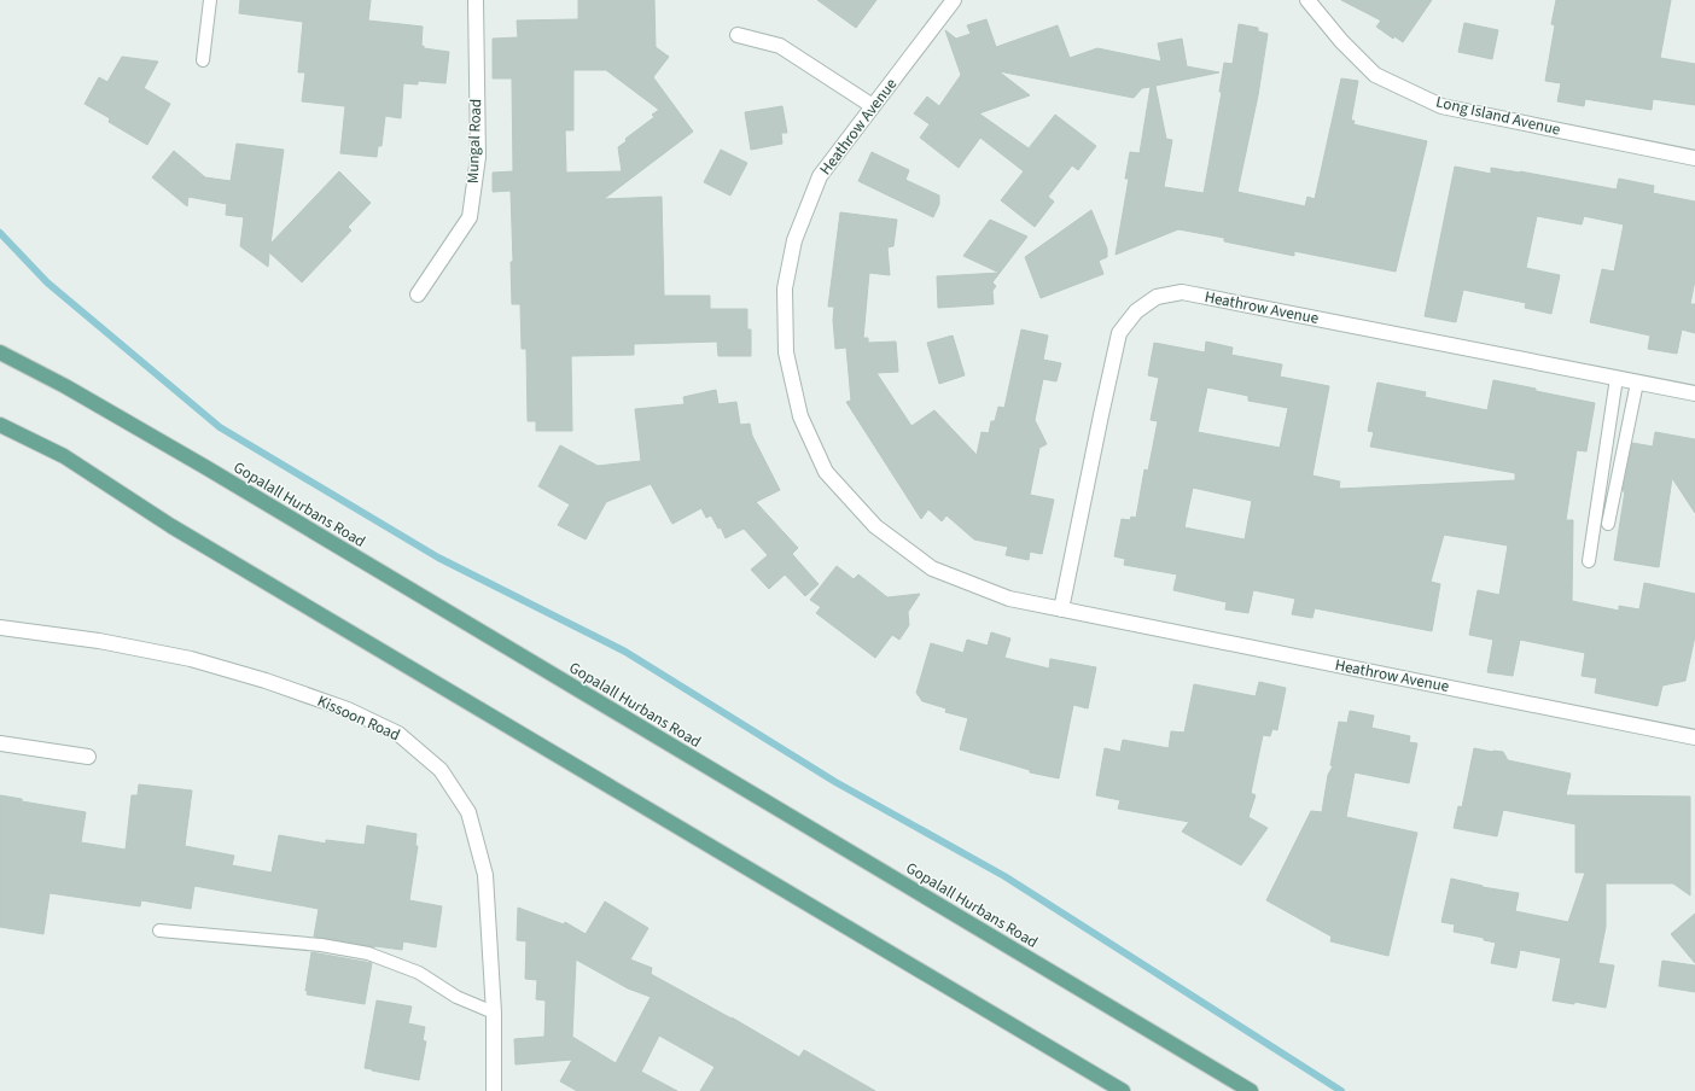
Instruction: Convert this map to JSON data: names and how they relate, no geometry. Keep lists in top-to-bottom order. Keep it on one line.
{"streets":{"main road":["Gopalall Hurbans Road"],"street":["Long Island Avenue","Heathrow Avenue","Mungal Road","Kissoon Road"]}}
